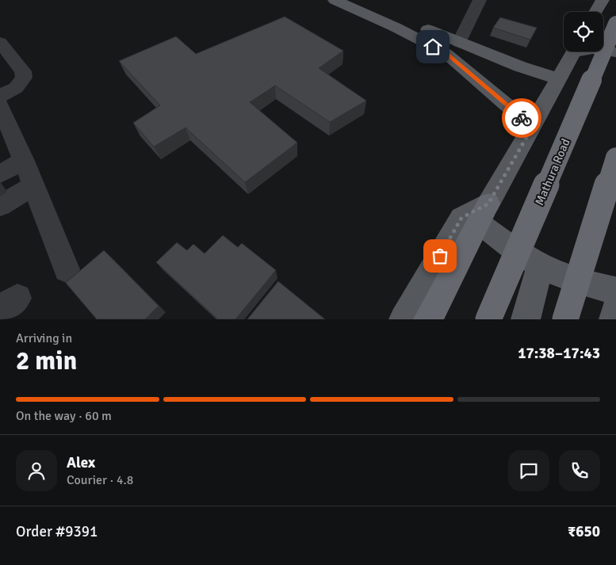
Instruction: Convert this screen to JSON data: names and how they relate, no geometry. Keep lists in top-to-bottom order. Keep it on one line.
{"streets":{"highway":["Mathura Road"]},"page":{"heading":["2 min","Arriving in","17:38–17:43"],"panel":["Alex","Courier · 4.8","Order #9391","₹650"],"bar":"On the way · 60 m"}}
